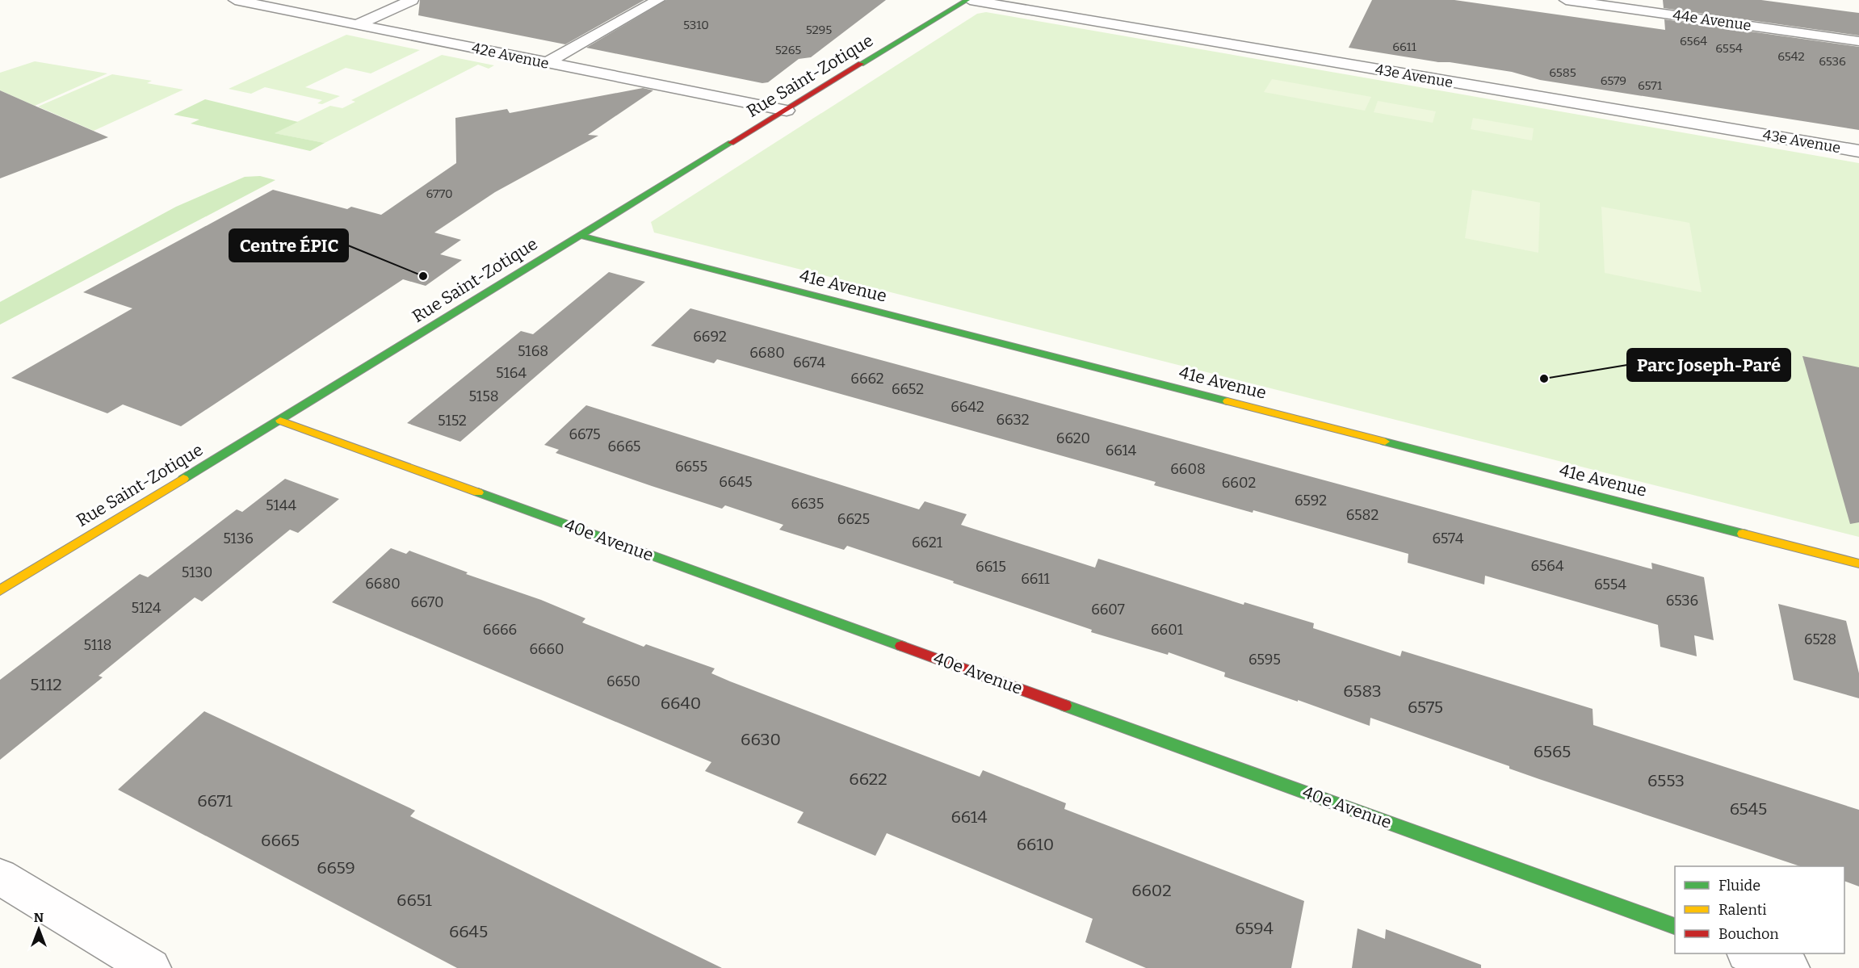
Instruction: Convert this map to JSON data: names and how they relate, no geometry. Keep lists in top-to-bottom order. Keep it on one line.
{"streets":{"street":["44e Avenue","42e Avenue","Rue Saint-Zotique","43e Avenue","41e Avenue","40e Avenue"]},"crossings":[["42e Avenue","Rue Saint-Zotique"],["Rue Saint-Zotique","43e Avenue"],["Rue Saint-Zotique","41e Avenue"],["Rue Saint-Zotique","40e Avenue"]],"places":["Centre ÉPIC","Parc Joseph-Paré"],"house_numbers":["5310","5295","6564","6611","6554","5265","6542","6536","6585","6579","6571","6770","6692","5168","6680","6674","5164","6662","6652","5158","6642","6632","5152","6675","6620","6665","6614","6655","6608","6645","6602","6592","6635","5144","6582","6625","5136","6574","6621","6564","6615","5130","6611","6680","6554","6536","6670","5124","6607","6666","6601","6528","5118","6660","6595","6650","5112","6583","6640","6575","6630","6565","6622","6553","6671","6545","6614","6665","6610","6659","6602","6651","6594","6645"],"legend":["Fluide","Ralenti","Bouchon"],"north":"top"}
